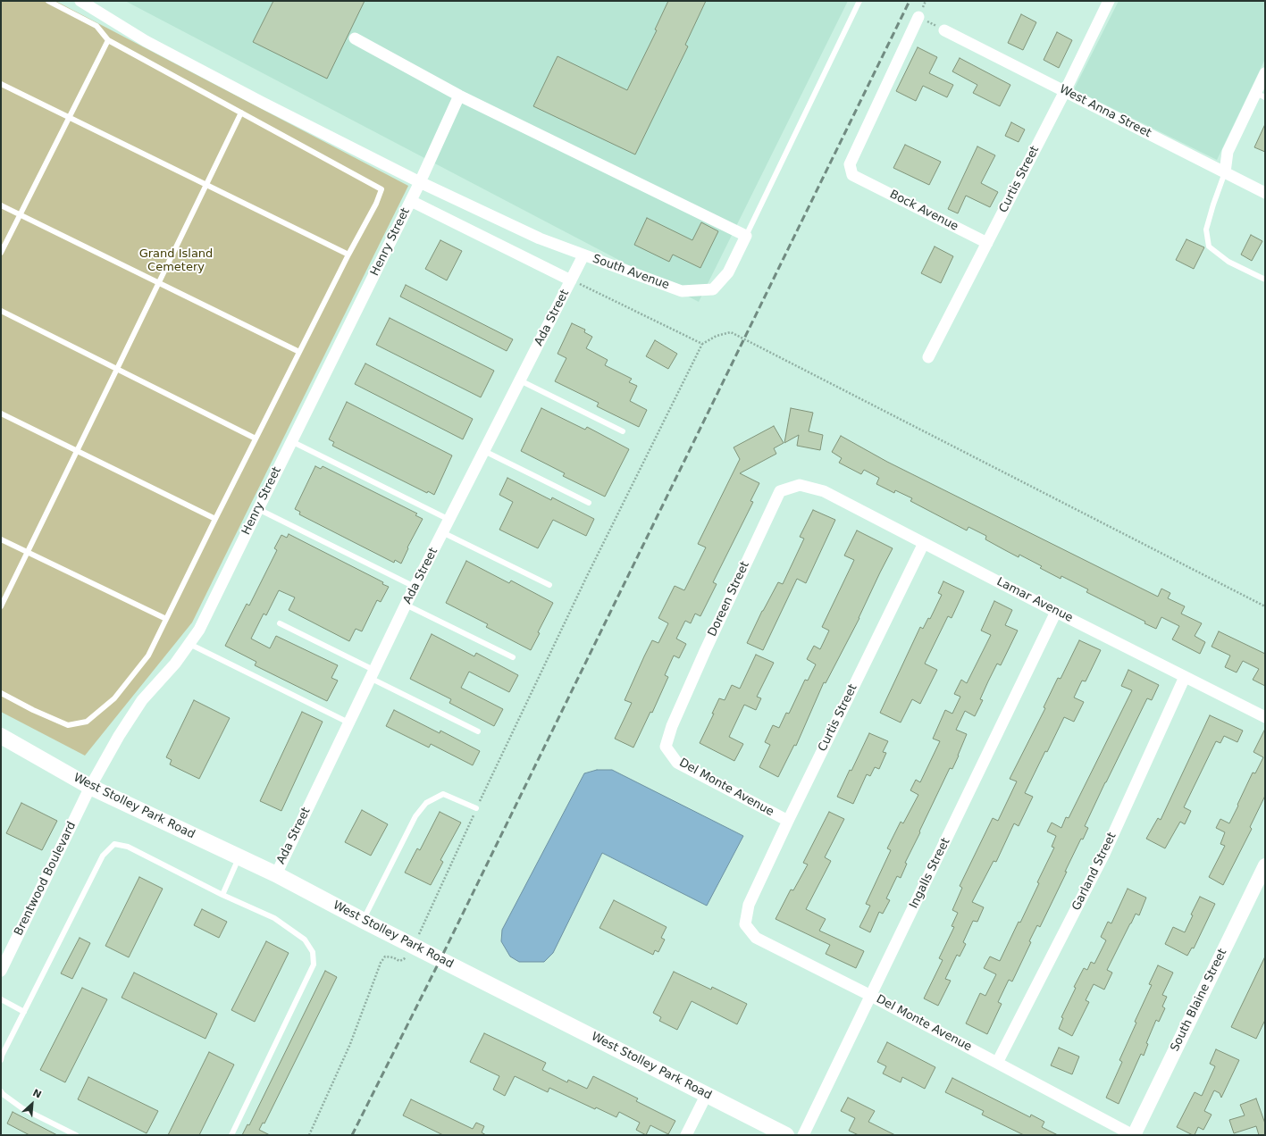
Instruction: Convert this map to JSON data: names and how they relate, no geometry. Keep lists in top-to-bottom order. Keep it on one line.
{"streets":{"main road":["West Stolley Park Road"],"street":["West Anna Street","Curtis Street","Bock Avenue","Henry Street","South Avenue","Ada Street","Doreen Street","Lamar Avenue","Del Monte Avenue","Garland Street","Ingalls Street","Brentwood Boulevard","South Blaine Street"]},"crossings":[["West Anna Street","Curtis Street"],["Curtis Street","Bock Avenue"],["Curtis Street","Lamar Avenue"],["Curtis Street","Del Monte Avenue"],["Henry Street","West Stolley Park Road"],["Henry Street","Brentwood Boulevard"],["South Avenue","Ada Street"],["Ada Street","West Stolley Park Road"],["Doreen Street","Lamar Avenue"],["Doreen Street","Del Monte Avenue"],["Lamar Avenue","Garland Street"],["Lamar Avenue","Ingalls Street"],["Del Monte Avenue","Garland Street"],["Del Monte Avenue","Ingalls Street"],["Del Monte Avenue","South Blaine Street"],["West Stolley Park Road","Brentwood Boulevard"]],"parks":["Grand Island Cemetery"],"north":"top right"}
